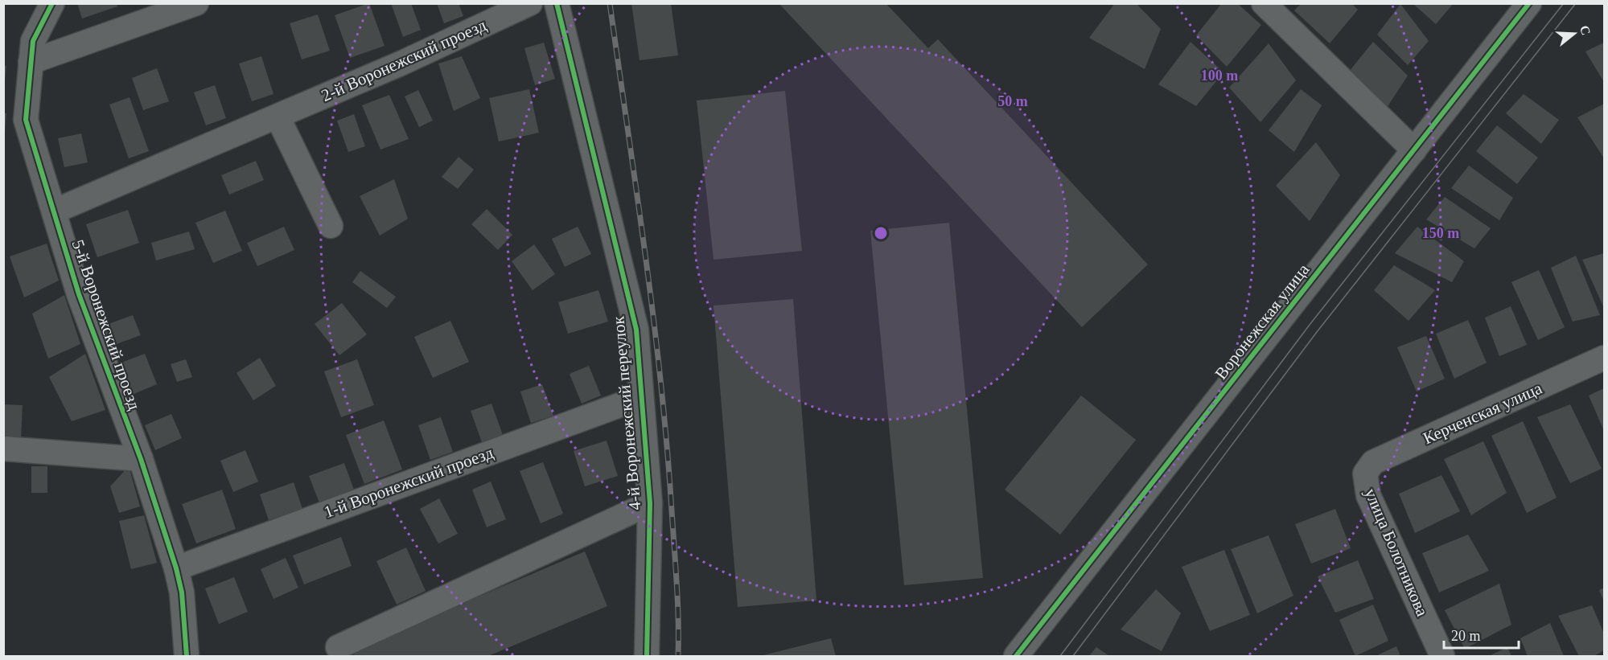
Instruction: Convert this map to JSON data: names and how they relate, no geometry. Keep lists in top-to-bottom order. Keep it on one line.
{"streets":{"street":["2-й Воронежский проезд","Воронежская улица","5-й Воронежский проезд","4-й Воронежский переулок","Керченская улица","1-й Воронежский проезд","улица Болотникова"]},"crossings":[["2-й Воронежский проезд","5-й Воронежский проезд"],["5-й Воронежский проезд","1-й Воронежский проезд"],["4-й Воронежский переулок","1-й Воронежский проезд"],["Керченская улица","улица Болотникова"]],"scale_bar":"20 m","north":"right","rings":["100 m","50 m","150 m"]}
